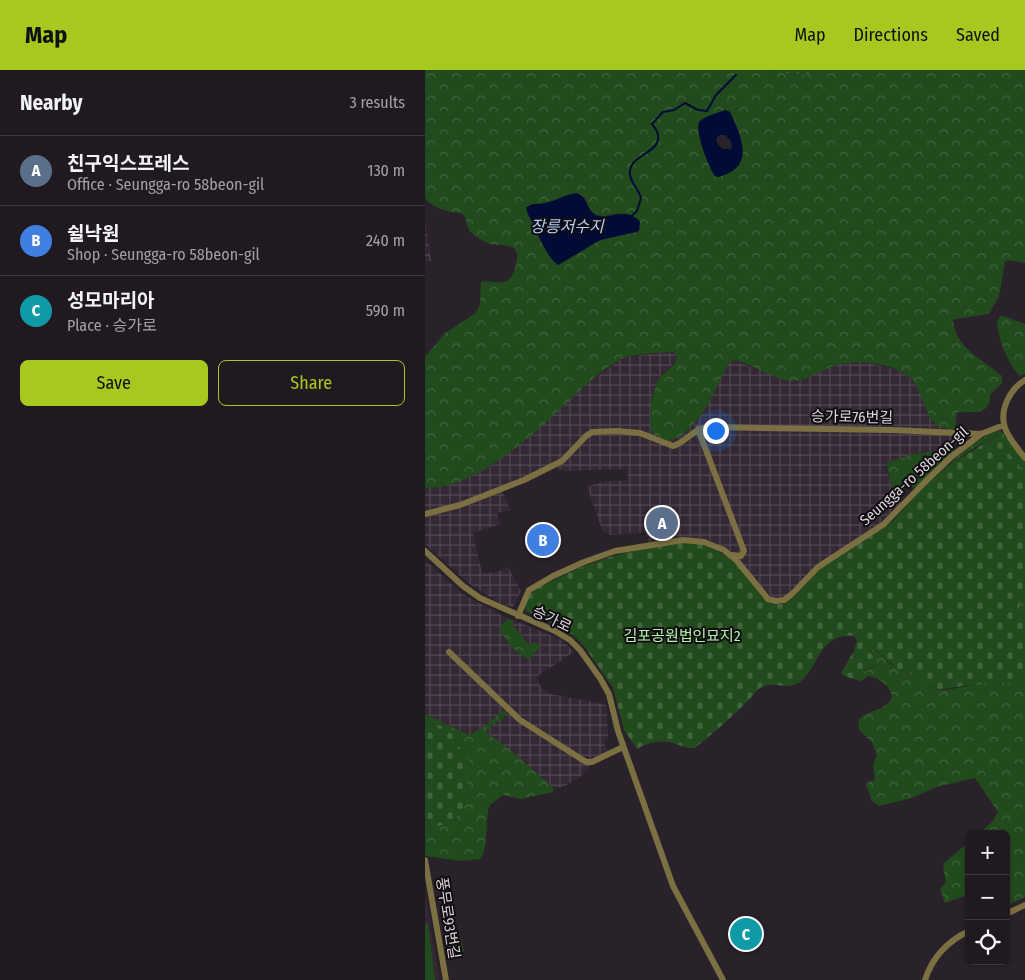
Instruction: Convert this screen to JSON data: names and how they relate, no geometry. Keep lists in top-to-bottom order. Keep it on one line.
{"streets":{"street":["승가로76번길","Seungga-ro 58beon-gil","승가로","풍무로93번길"]},"crossings":[["승가로76번길","Seungga-ro 58beon-gil"],["Seungga-ro 58beon-gil","승가로"]],"water":["장릉저수지"],"parks":["김포공원법인묘지2"],"page":{"header":"Map","nav":["Map","Directions","Saved"],"heading":["Nearby","3 results"],"list":[{"mark":"A","name":"친구익스프레스","note":"Office · Seungga-ro 58beon-gil","value":"130 m"},{"mark":"B","name":"쉴낙원","note":"Shop · Seungga-ro 58beon-gil","value":"240 m"},{"mark":"C","name":"성모마리아","note":"Place · 승가로","value":"590 m"}],"buttons":["Save","Share"],"pins":["A","B","C"],"map_buttons":["+","−"]}}
